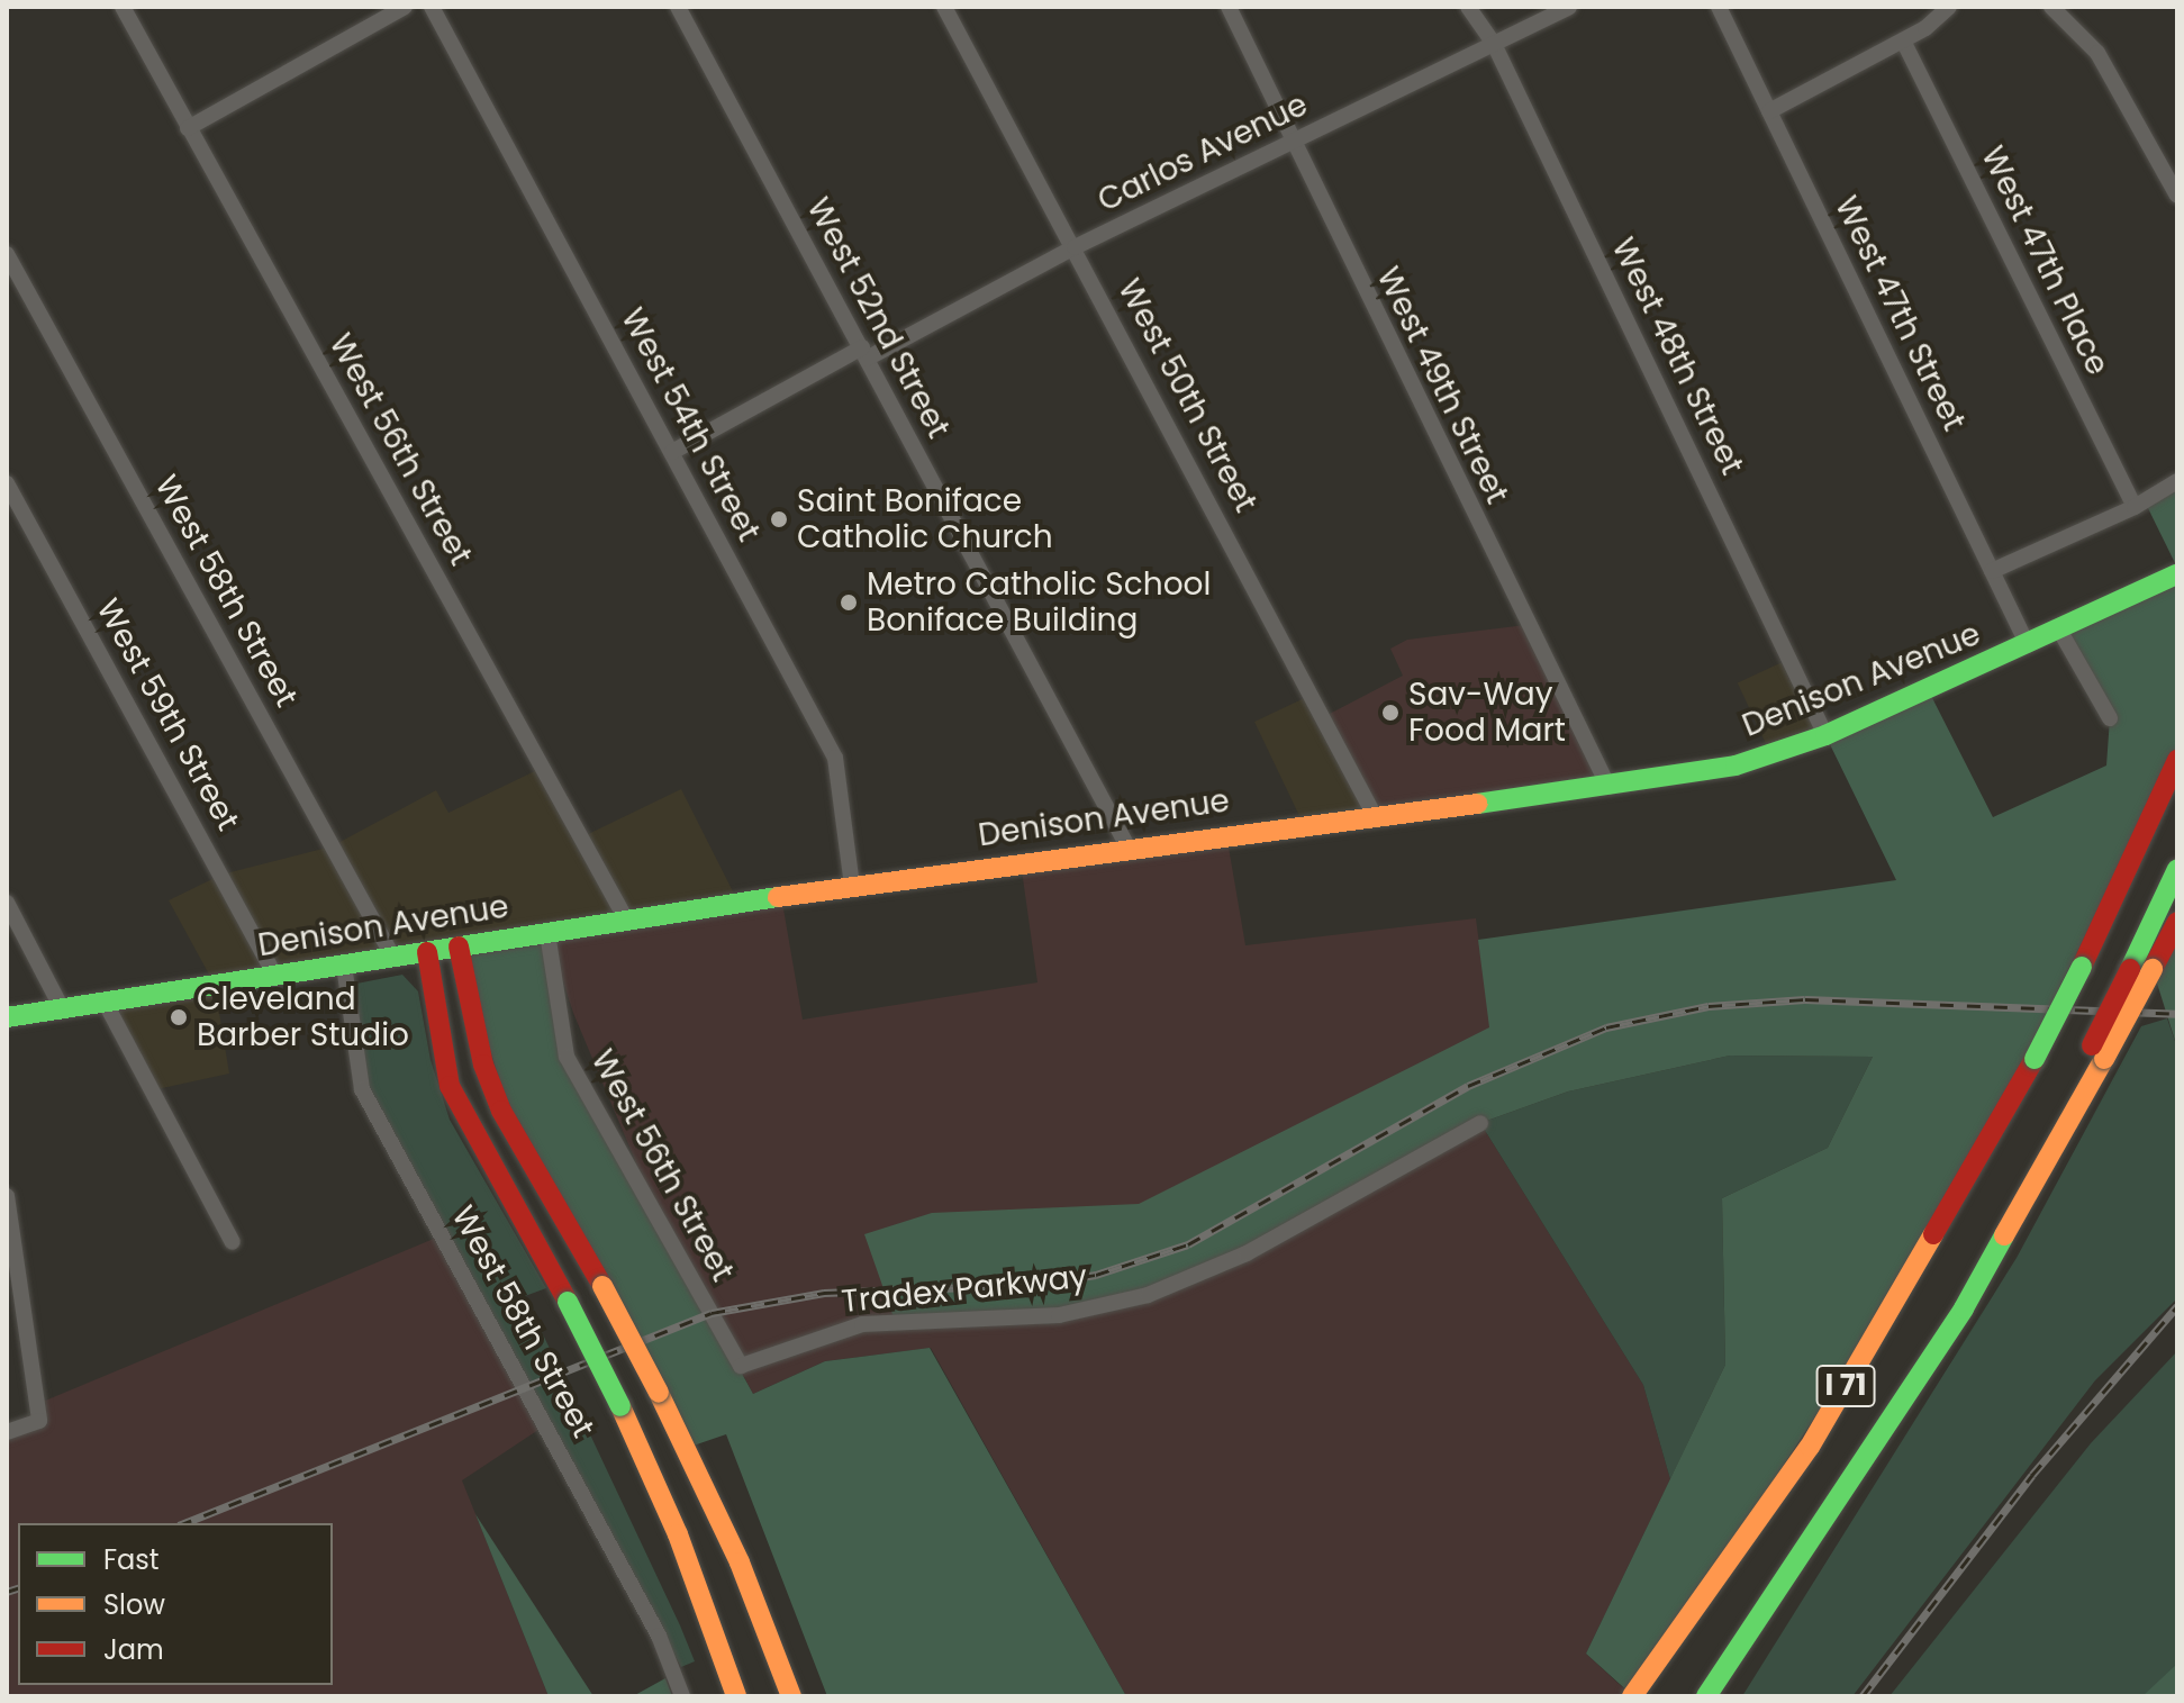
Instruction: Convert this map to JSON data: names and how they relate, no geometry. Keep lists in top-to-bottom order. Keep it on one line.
{"streets":{"main road":["Denison Avenue","I 71"],"street":["Carlos Avenue","West 47th Place","West 47th Street","West 52nd Street","West 48th Street","West 49th Street","West 50th Street","West 54th Street","West 56th Street","West 58th Street","West 59th Street","Tradex Parkway"]},"crossings":[["Carlos Avenue","West 52nd Street"],["Carlos Avenue","West 48th Street"],["Carlos Avenue","West 49th Street"],["Carlos Avenue","West 50th Street"],["Carlos Avenue","West 54th Street"],["West 47th Street","Denison Avenue"],["West 52nd Street","Denison Avenue"],["West 48th Street","Denison Avenue"],["West 49th Street","Denison Avenue"],["West 50th Street","Denison Avenue"],["West 54th Street","Denison Avenue"],["West 56th Street","Denison Avenue"],["West 56th Street","Tradex Parkway"],["West 58th Street","Denison Avenue"],["Denison Avenue","West 59th Street"]],"places":["Saint Boniface Catholic Church","Metro Catholic School Boniface Building","Sav-Way Food Mart","Cleveland Barber Studio"],"legend":["Fast","Slow","Jam"]}
